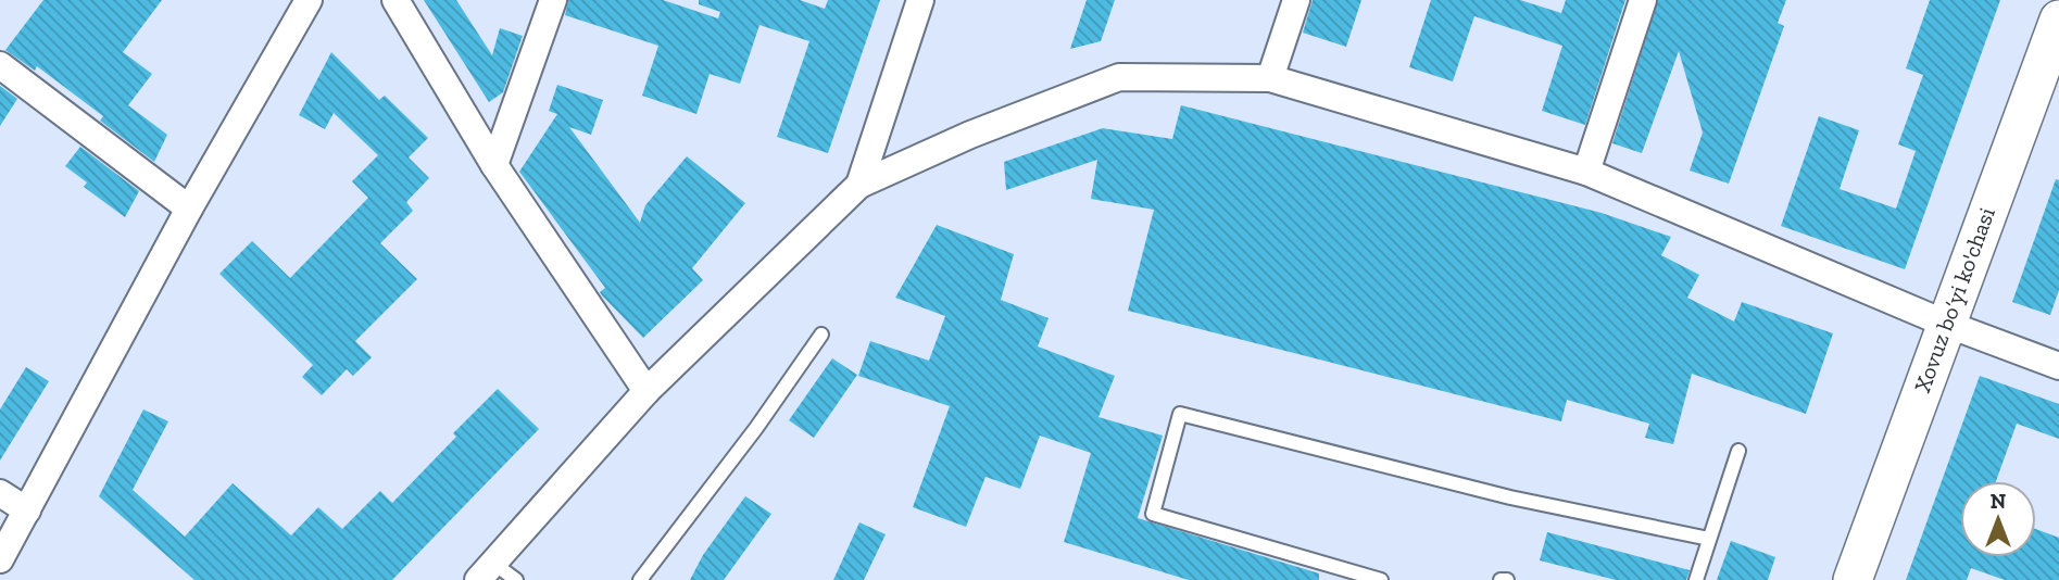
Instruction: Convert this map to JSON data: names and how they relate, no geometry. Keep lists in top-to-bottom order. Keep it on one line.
{"streets":{"main road":["Xovuz bo‘yi ko'chasi"]},"north":"top"}
